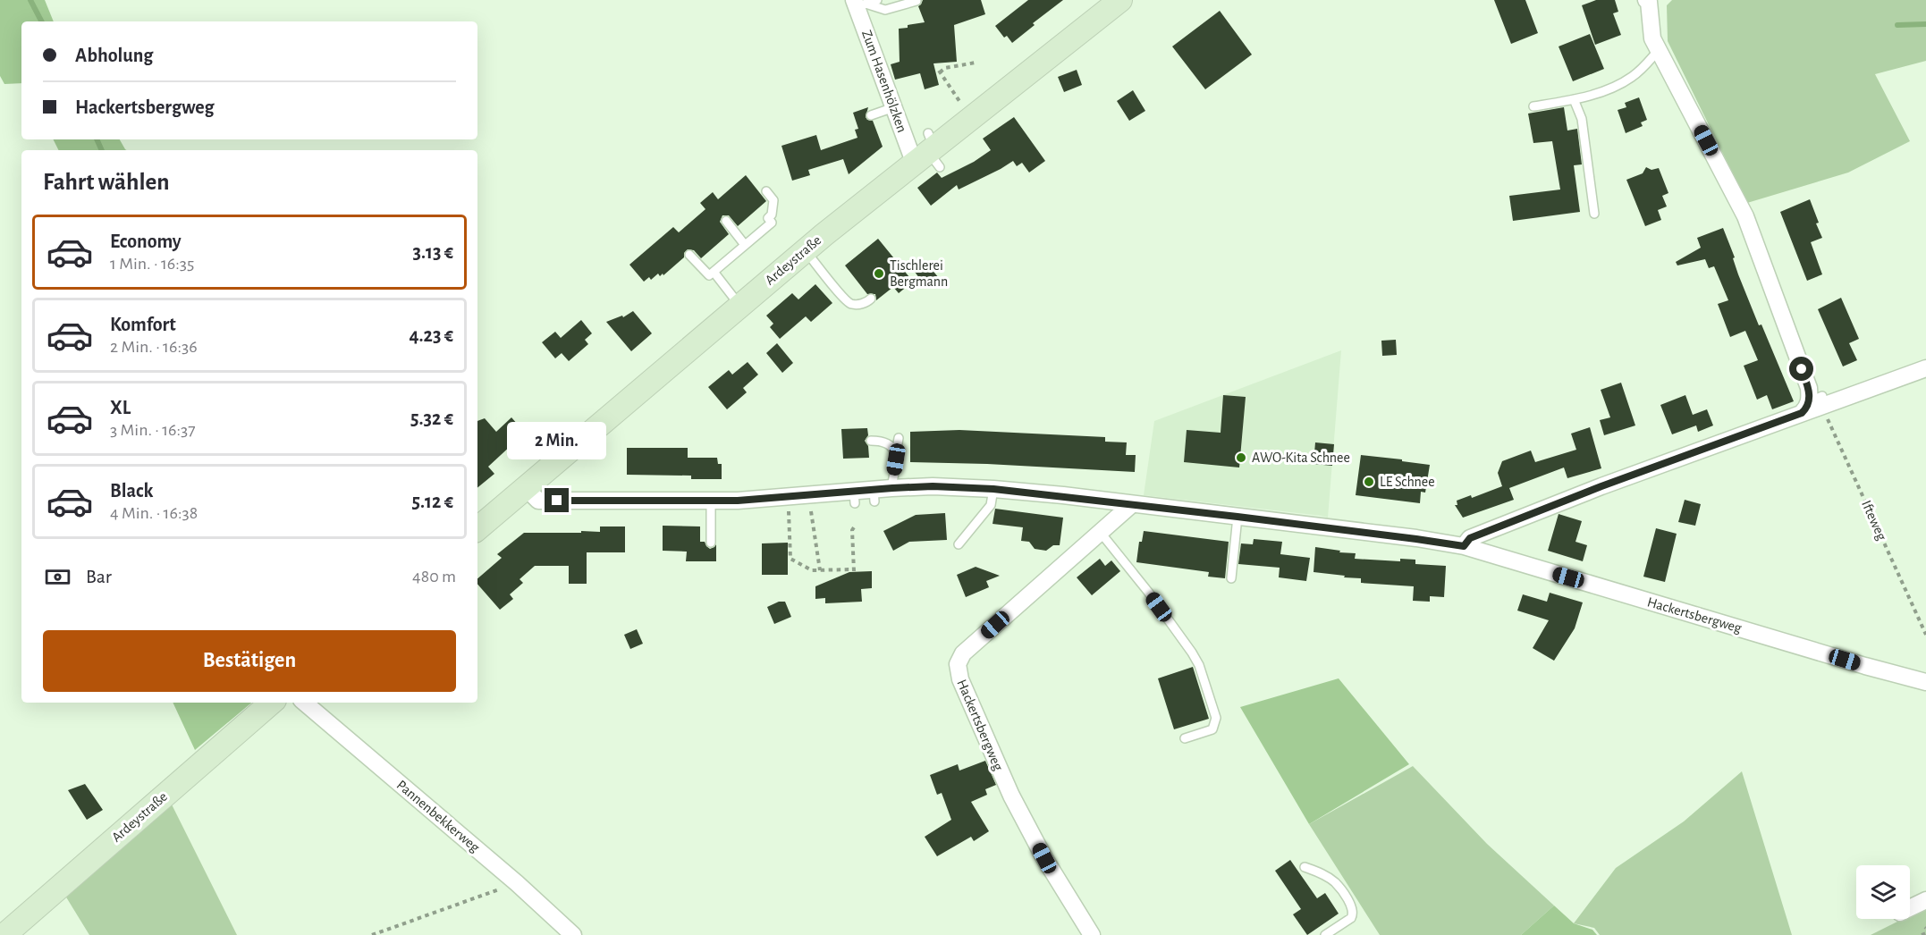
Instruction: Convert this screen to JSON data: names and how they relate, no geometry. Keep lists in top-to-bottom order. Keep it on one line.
{"streets":{"main road":["Ardeystraße"],"street":["Zum Hasenhölzken","Hackertsbergweg","Pannenbekkerweg"],"path":["Ifteweg"]},"crossings":[["Zum Hasenhölzken","Ardeystraße"],["Ardeystraße","Hackertsbergweg"]],"places":["Tischlerei Bergmann","AWO-Kita Schnee","LE Schnee"],"page":{"banner":["Abholung","Hackertsbergweg"],"heading":"Fahrt wählen","list":[{"name":"Economy","note":"1 Min. · 16:35","value":"3.13 €"},{"name":"Komfort","note":"2 Min. · 16:36","value":"4.23 €"},{"name":"XL","note":"3 Min. · 16:37","value":"5.32 €"},{"name":"Black","note":"4 Min. · 16:38","value":"5.12 €"}],"bubble":"2 Min.","pay":["Bar","480 m"],"buttons":"Bestätigen"}}
